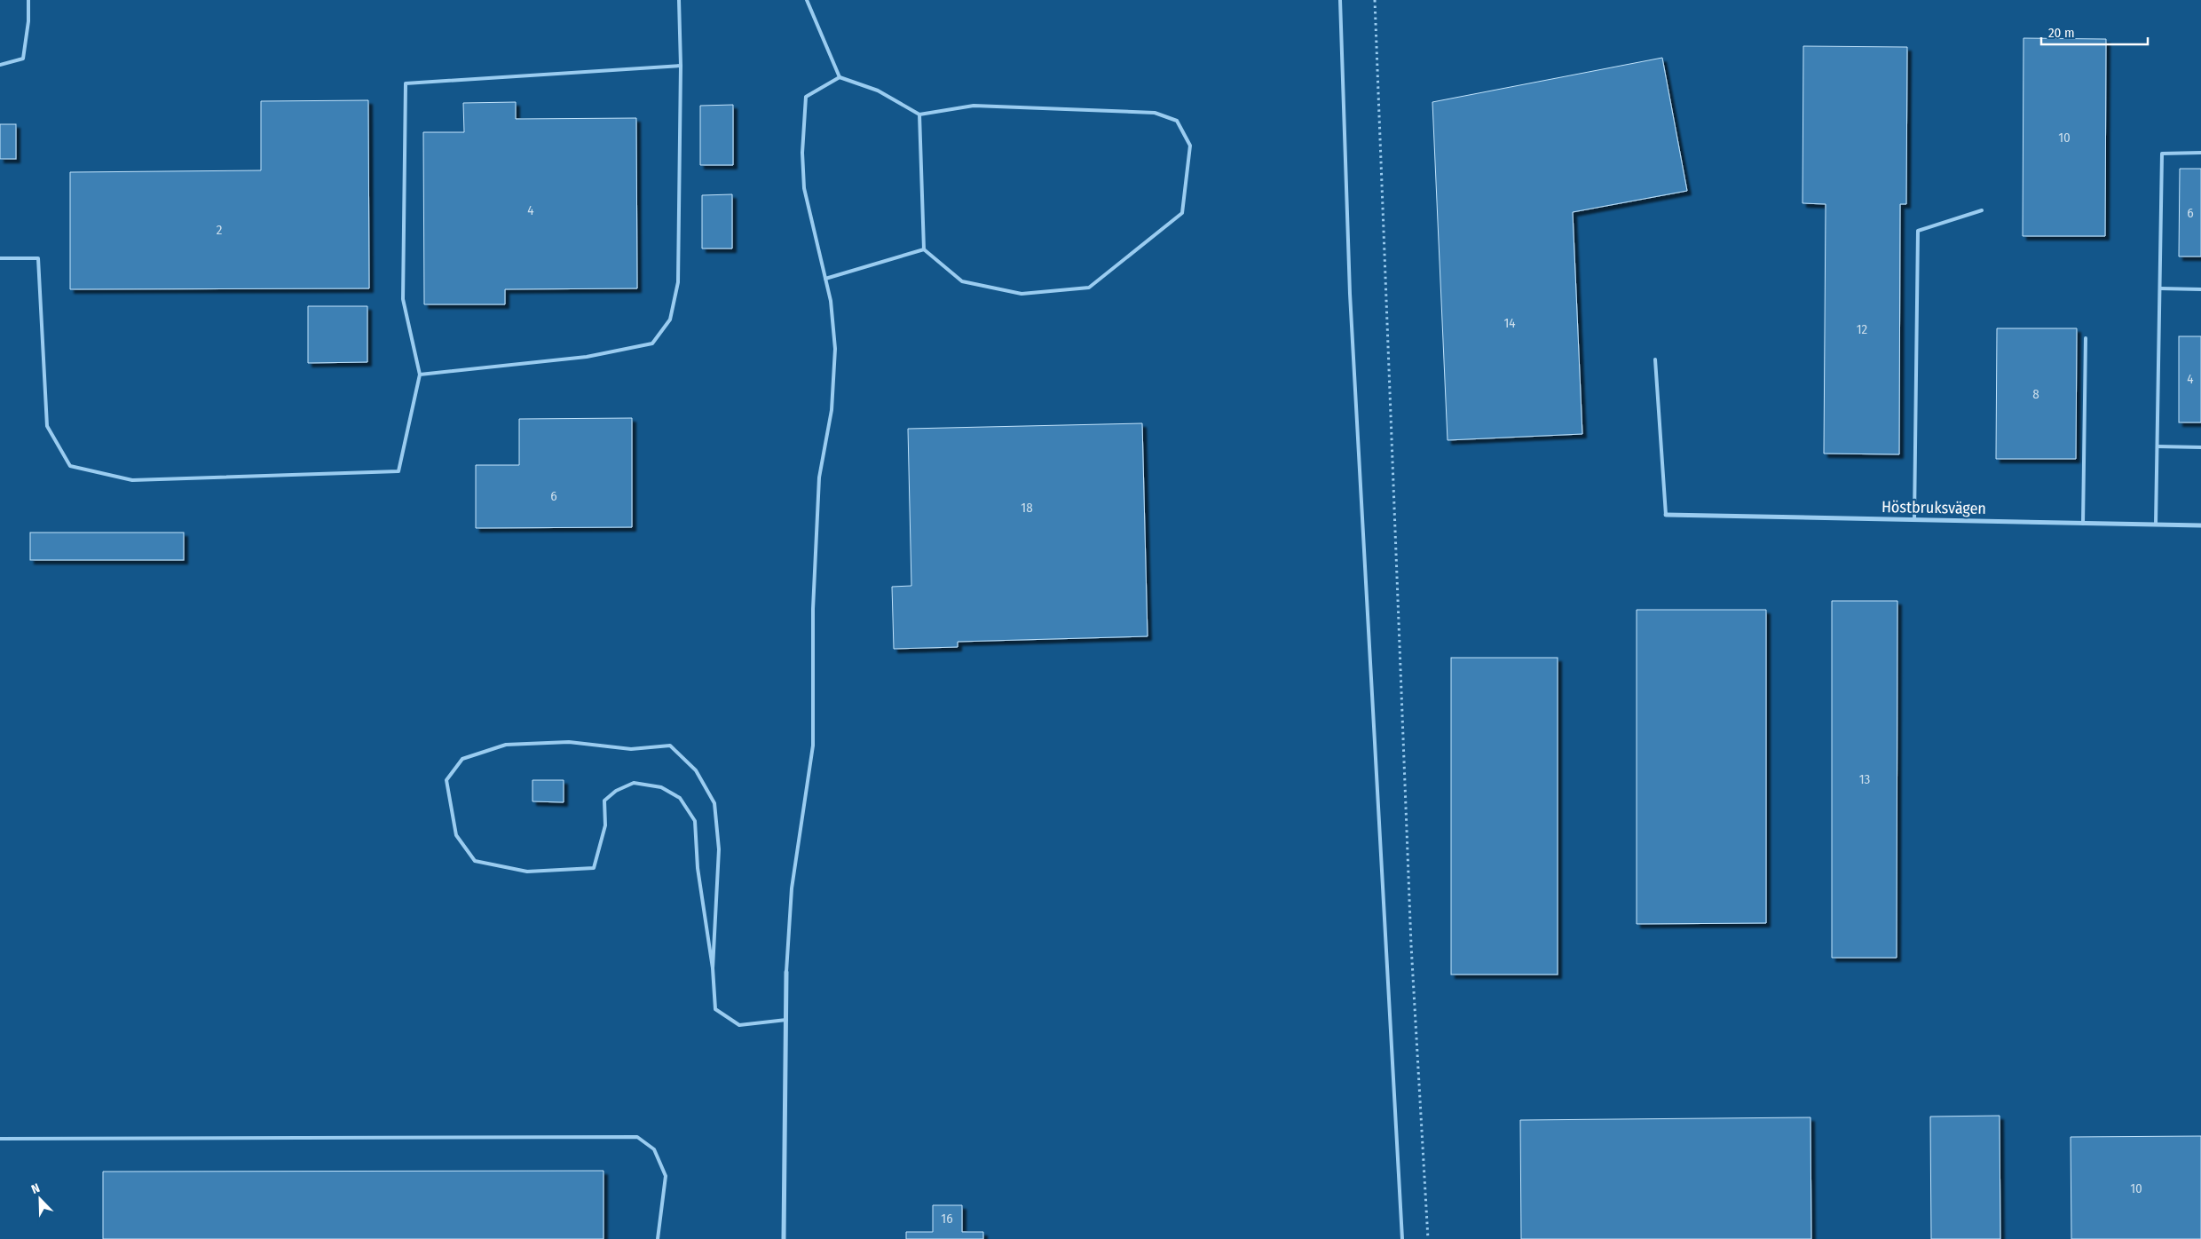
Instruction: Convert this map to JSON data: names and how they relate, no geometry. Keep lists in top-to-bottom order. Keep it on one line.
{"streets":{"street":["Höstbruksvägen"]},"house_numbers":["10","4","6","2","14","12","4","8","6","18","13","10","16"],"scale_bar":"20 m","north":"top left"}
